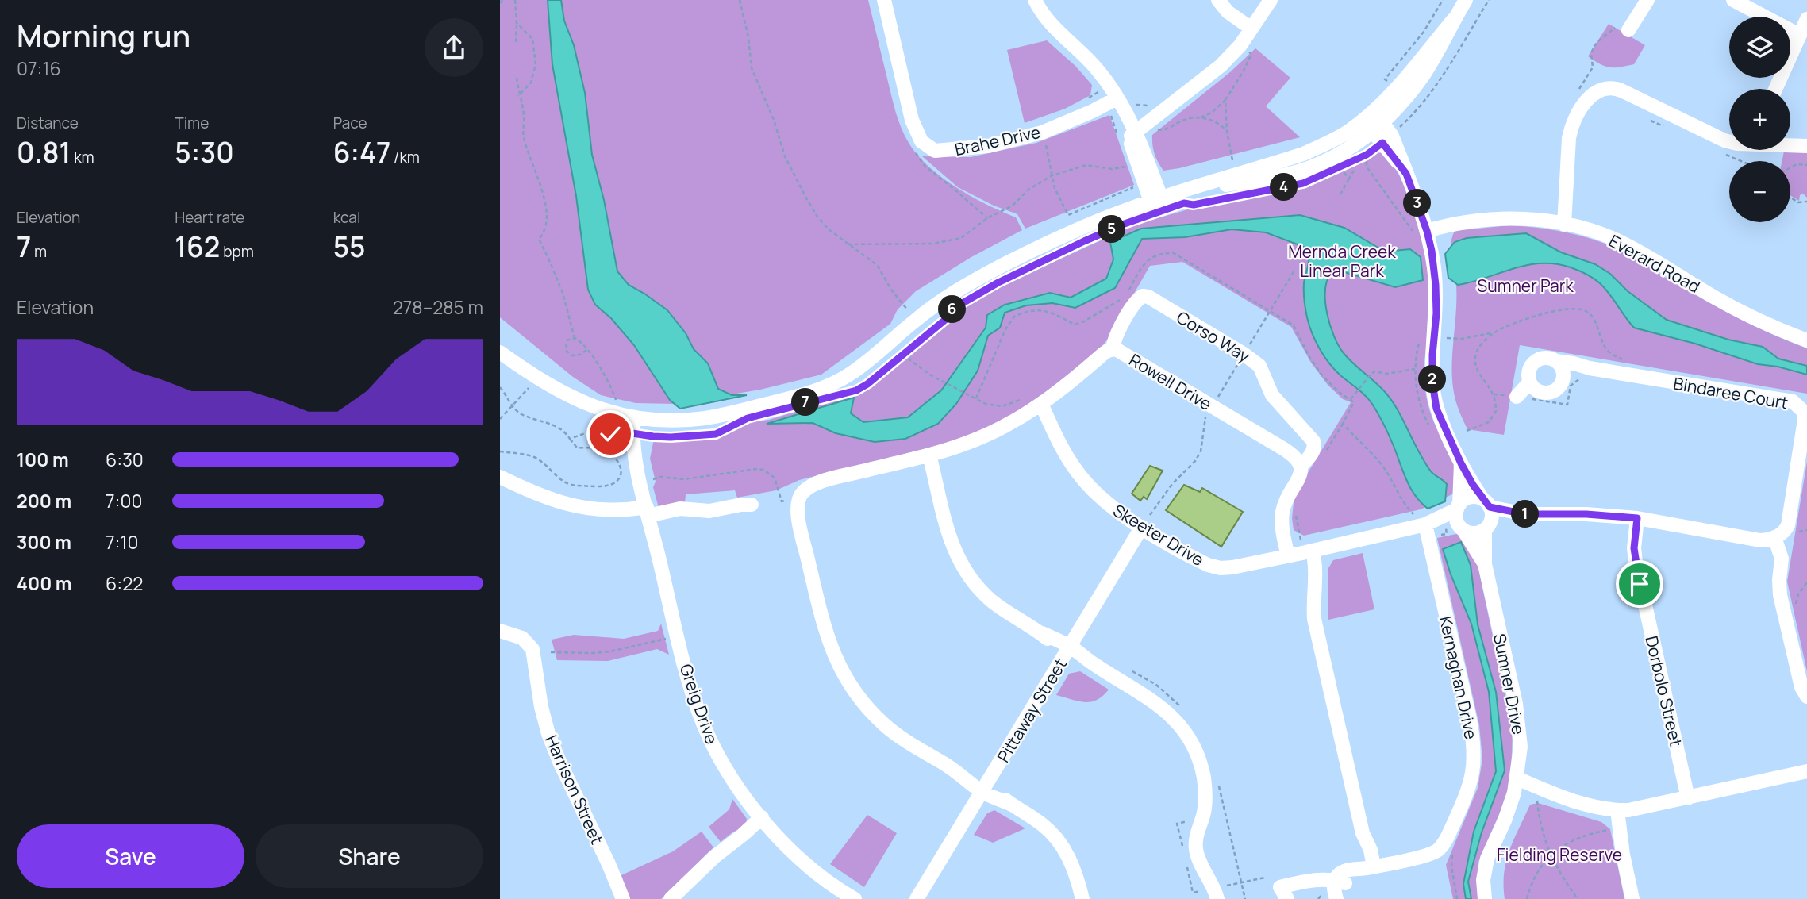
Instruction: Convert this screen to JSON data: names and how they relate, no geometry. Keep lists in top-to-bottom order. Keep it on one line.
{"streets":{"street":["Brahe Drive","Everard Road","Corso Way","Rowell Drive","Bindaree Court","Skeeter Drive","Kernaghan Drive","Sumner Drive","Dorbolo Street","Greig Drive","Pittaway Street","Harrison Street"]},"crossings":[["Corso Way","Rowell Drive"],["Rowell Drive","Skeeter Drive"],["Rowell Drive","Pittaway Street"],["Skeeter Drive","Kernaghan Drive"],["Skeeter Drive","Sumner Drive"],["Skeeter Drive","Pittaway Street"]],"parks":["Mernda Creek Linear Park","Sumner Park","Fielding Reserve"],"page":{"heading":["Morning run","07:16"],"map_buttons":["+","−"],"stats":[["Distance","0.81 km"],["Time","5:30"],["Pace","6:47 /km"],["Elevation","7 m"],["Heart rate","162 bpm"],["kcal","55"]],"pins":["4","3","5","6","2","7","1"],"chart":["Elevation","278–285 m"],"list":[{"name":"100 m","note":"6:30"},{"name":"200 m","note":"7:00"},{"name":"300 m","note":"7:10"},{"name":"400 m","note":"6:22"}],"buttons":["Save","Share"]}}
